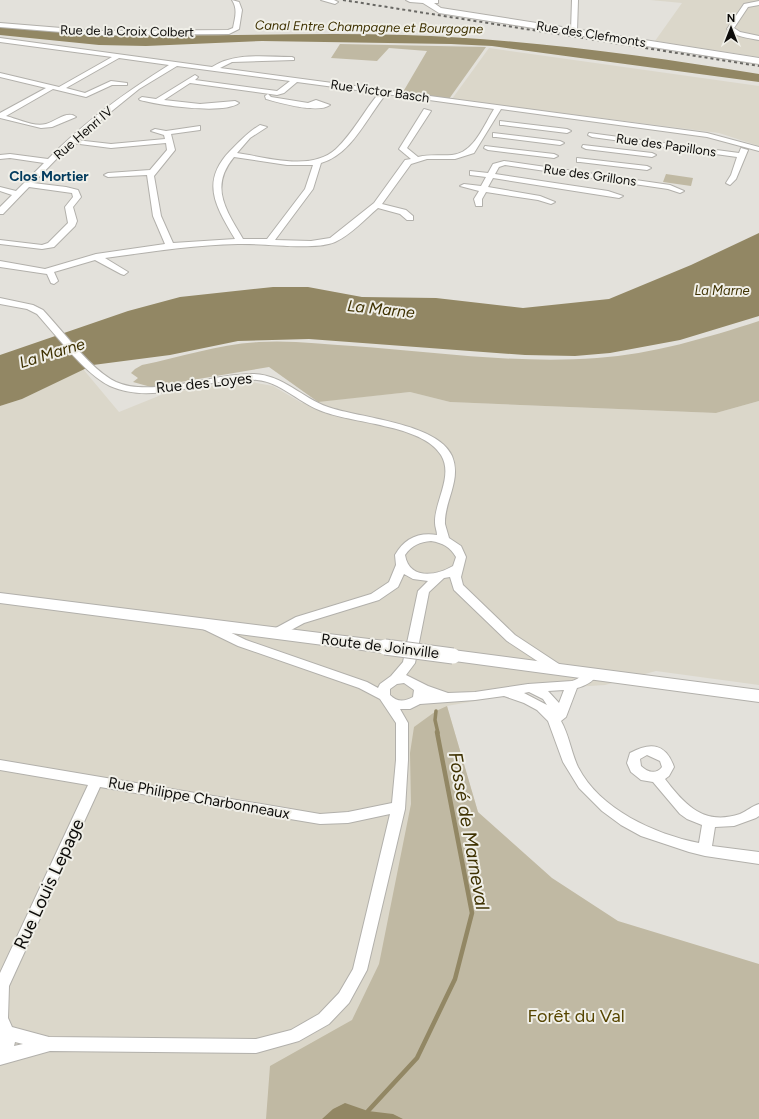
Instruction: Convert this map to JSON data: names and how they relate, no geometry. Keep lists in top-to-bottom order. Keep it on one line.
{"streets":{"main road":["Rue des Clefmonts","Route de Joinville"],"street":["Rue de la Croix Colbert","Rue Victor Basch","Rue Henri IV","Rue des Papillons","Rue des Grillons","Rue des Loyes","Rue Philippe Charbonneaux","Rue Louis Lepage"]},"crossings":[["Rue Victor Basch","Rue Henri IV"],["Rue Philippe Charbonneaux","Rue Louis Lepage"]],"districts":["Clos Mortier"],"water":["Canal Entre Champagne et Bourgogne","La Marne","Fossé de Marneval"],"parks":["Forêt du Val"],"north":"top"}
